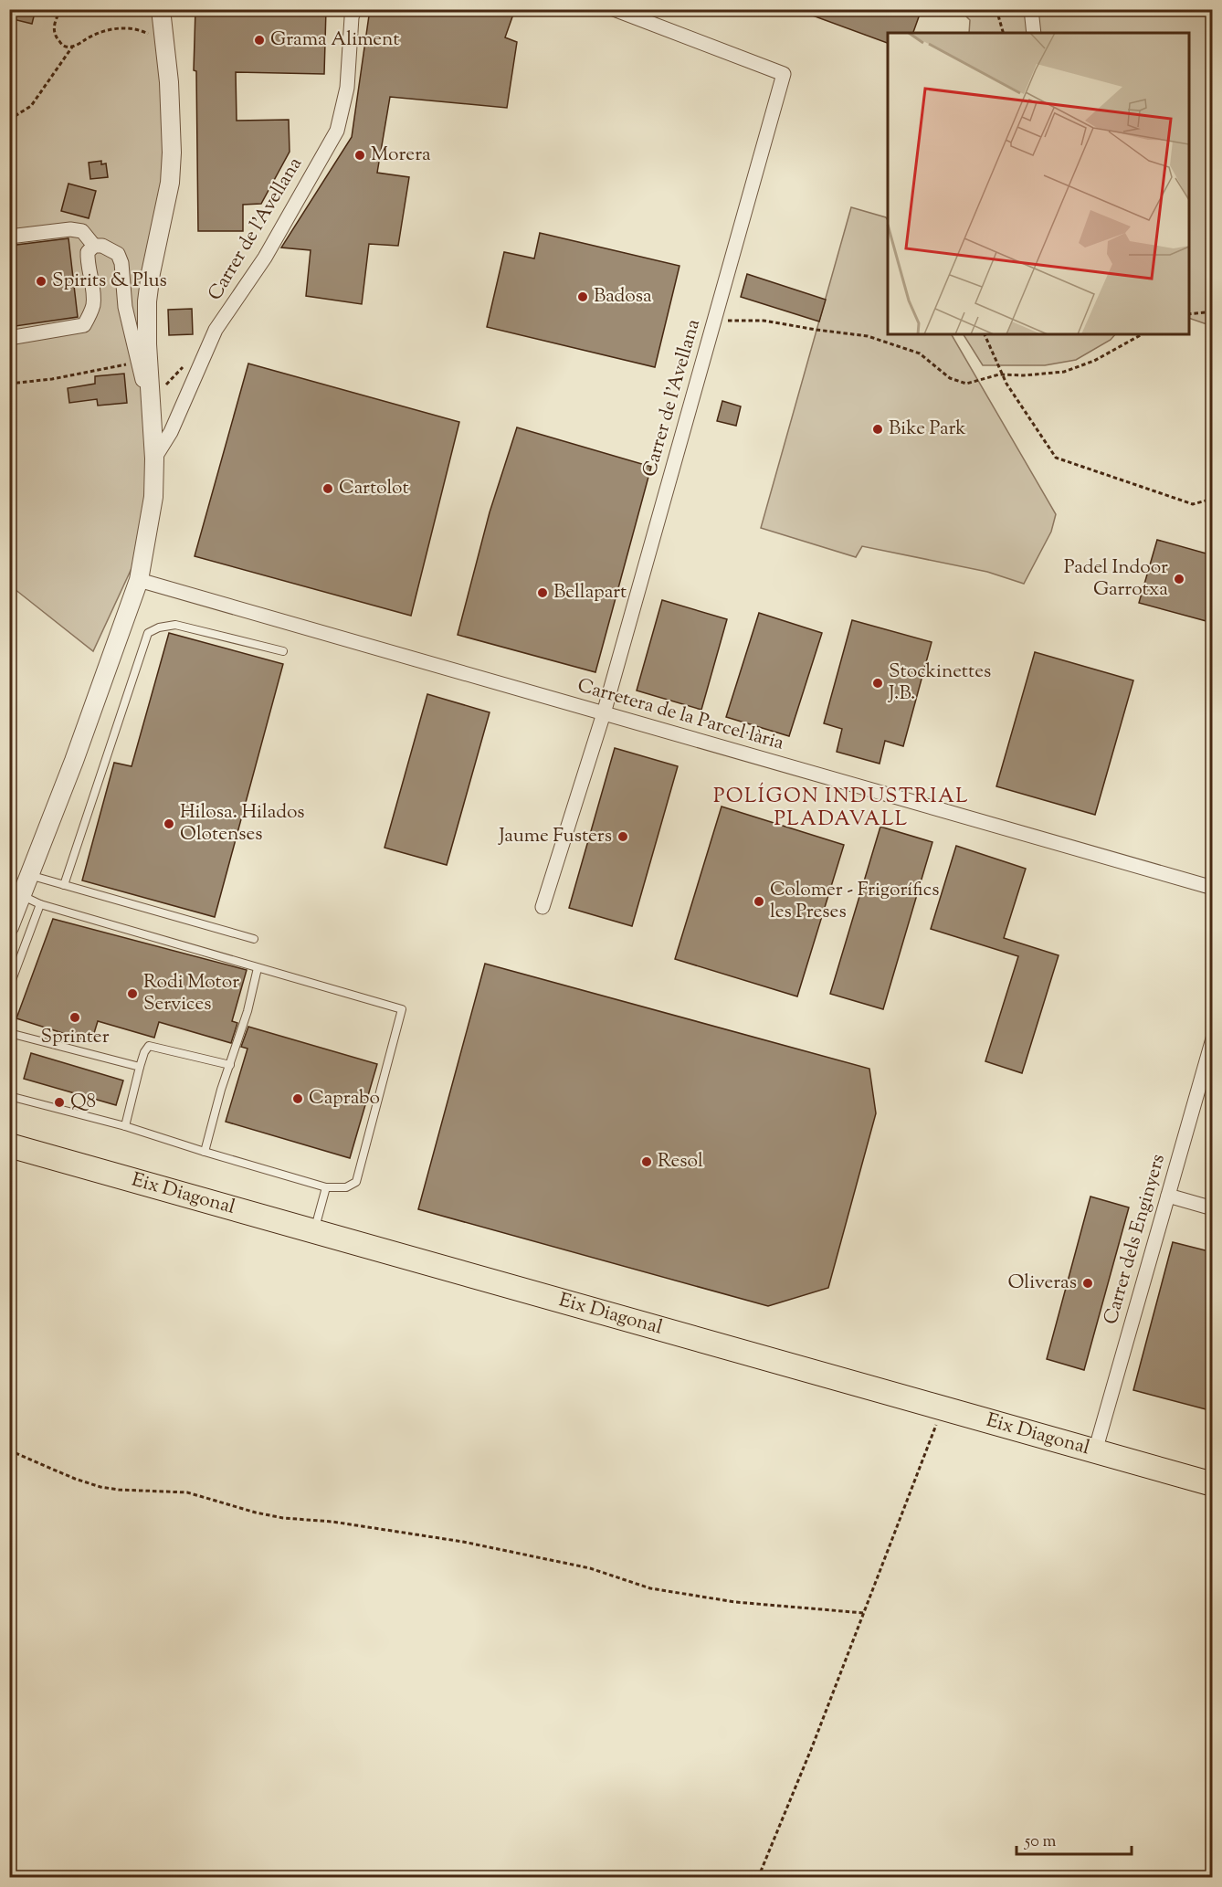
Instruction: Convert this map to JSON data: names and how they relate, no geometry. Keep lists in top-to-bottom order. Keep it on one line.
{"streets":{"main road":["Eix Diagonal"],"street":["Carrer de l'Avellana","Carretera de la Parcel·lària","Carrer dels Enginyers"]},"crossings":[["Carrer de l'Avellana","Carretera de la Parcel·lària"],["Eix Diagonal","Carrer dels Enginyers"]],"districts":["POLÍGON INDUSTRIAL PLADAVALL"],"places":["Grama Aliment","Morera","Spirits & Plus","Badosa","Bike Park","Cartolot","Padel Indoor Garrotxa","Bellapart","Stockinettes J.B.","Hilosa. Hilados Olotenses","Jaume Fusters","Colomer - Frigorífics les Preses","Rodi Motor Services","Sprinter","Caprabo","Q8","Resol","Oliveras"],"scale_bar":"50 m"}
